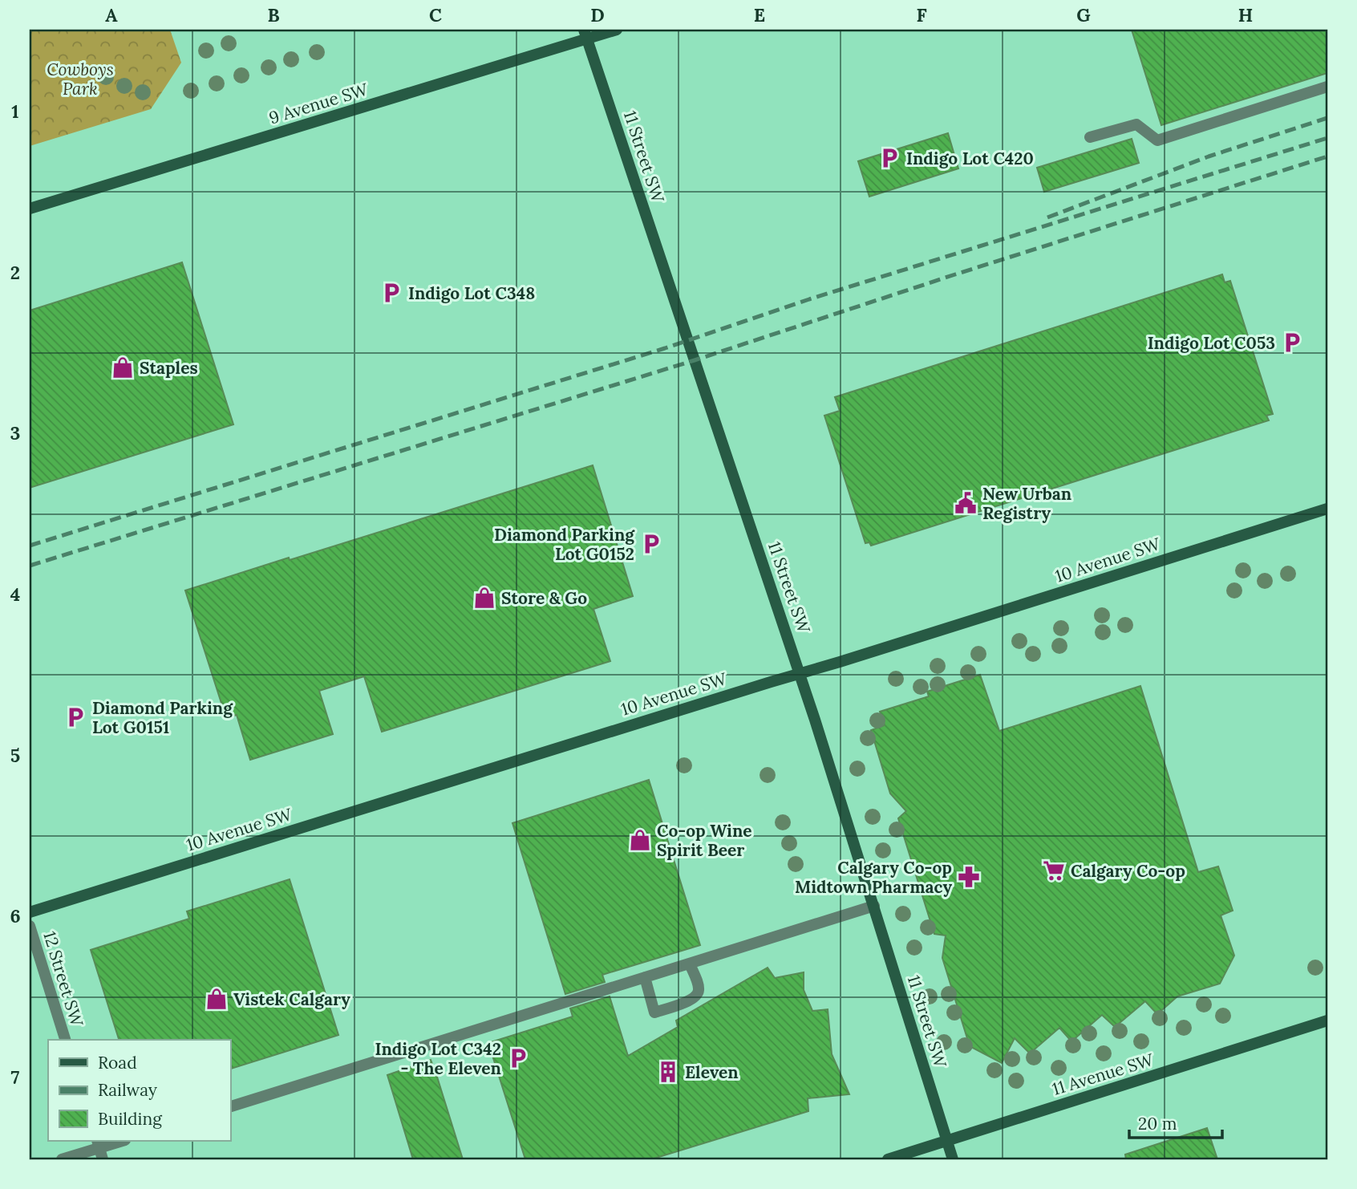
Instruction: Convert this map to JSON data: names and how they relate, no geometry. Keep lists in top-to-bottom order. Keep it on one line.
{"streets":{"street":["9 Avenue SW","11 Street SW","10 Avenue SW","12 Street SW","11 Avenue SW"]},"crossings":[["9 Avenue SW","11 Street SW"],["11 Street SW","10 Avenue SW"],["11 Street SW","11 Avenue SW"]],"parks":["Cowboys Park"],"places":{"parking":["Indigo Lot C420","Indigo Lot C348","Indigo Lot C053","Diamond Parking Lot G0152","Diamond Parking Lot G0151","Indigo Lot C342 - The Eleven"],"shop":["Staples","Store & Go","Co-op Wine Spirit Beer","Vistek Calgary"],"public building":["New Urban Registry"],"supermarket":["Calgary Co-op"],"pharmacy":["Calgary Co-op Midtown Pharmacy"],"building":["Eleven"]},"legend":["Road","Railway","Building"],"scale_bar":"20 m","grid":{"columns":["A","B","C","D","E","F","G","H"],"rows":["1","2","3","4","5","6","7"]}}
